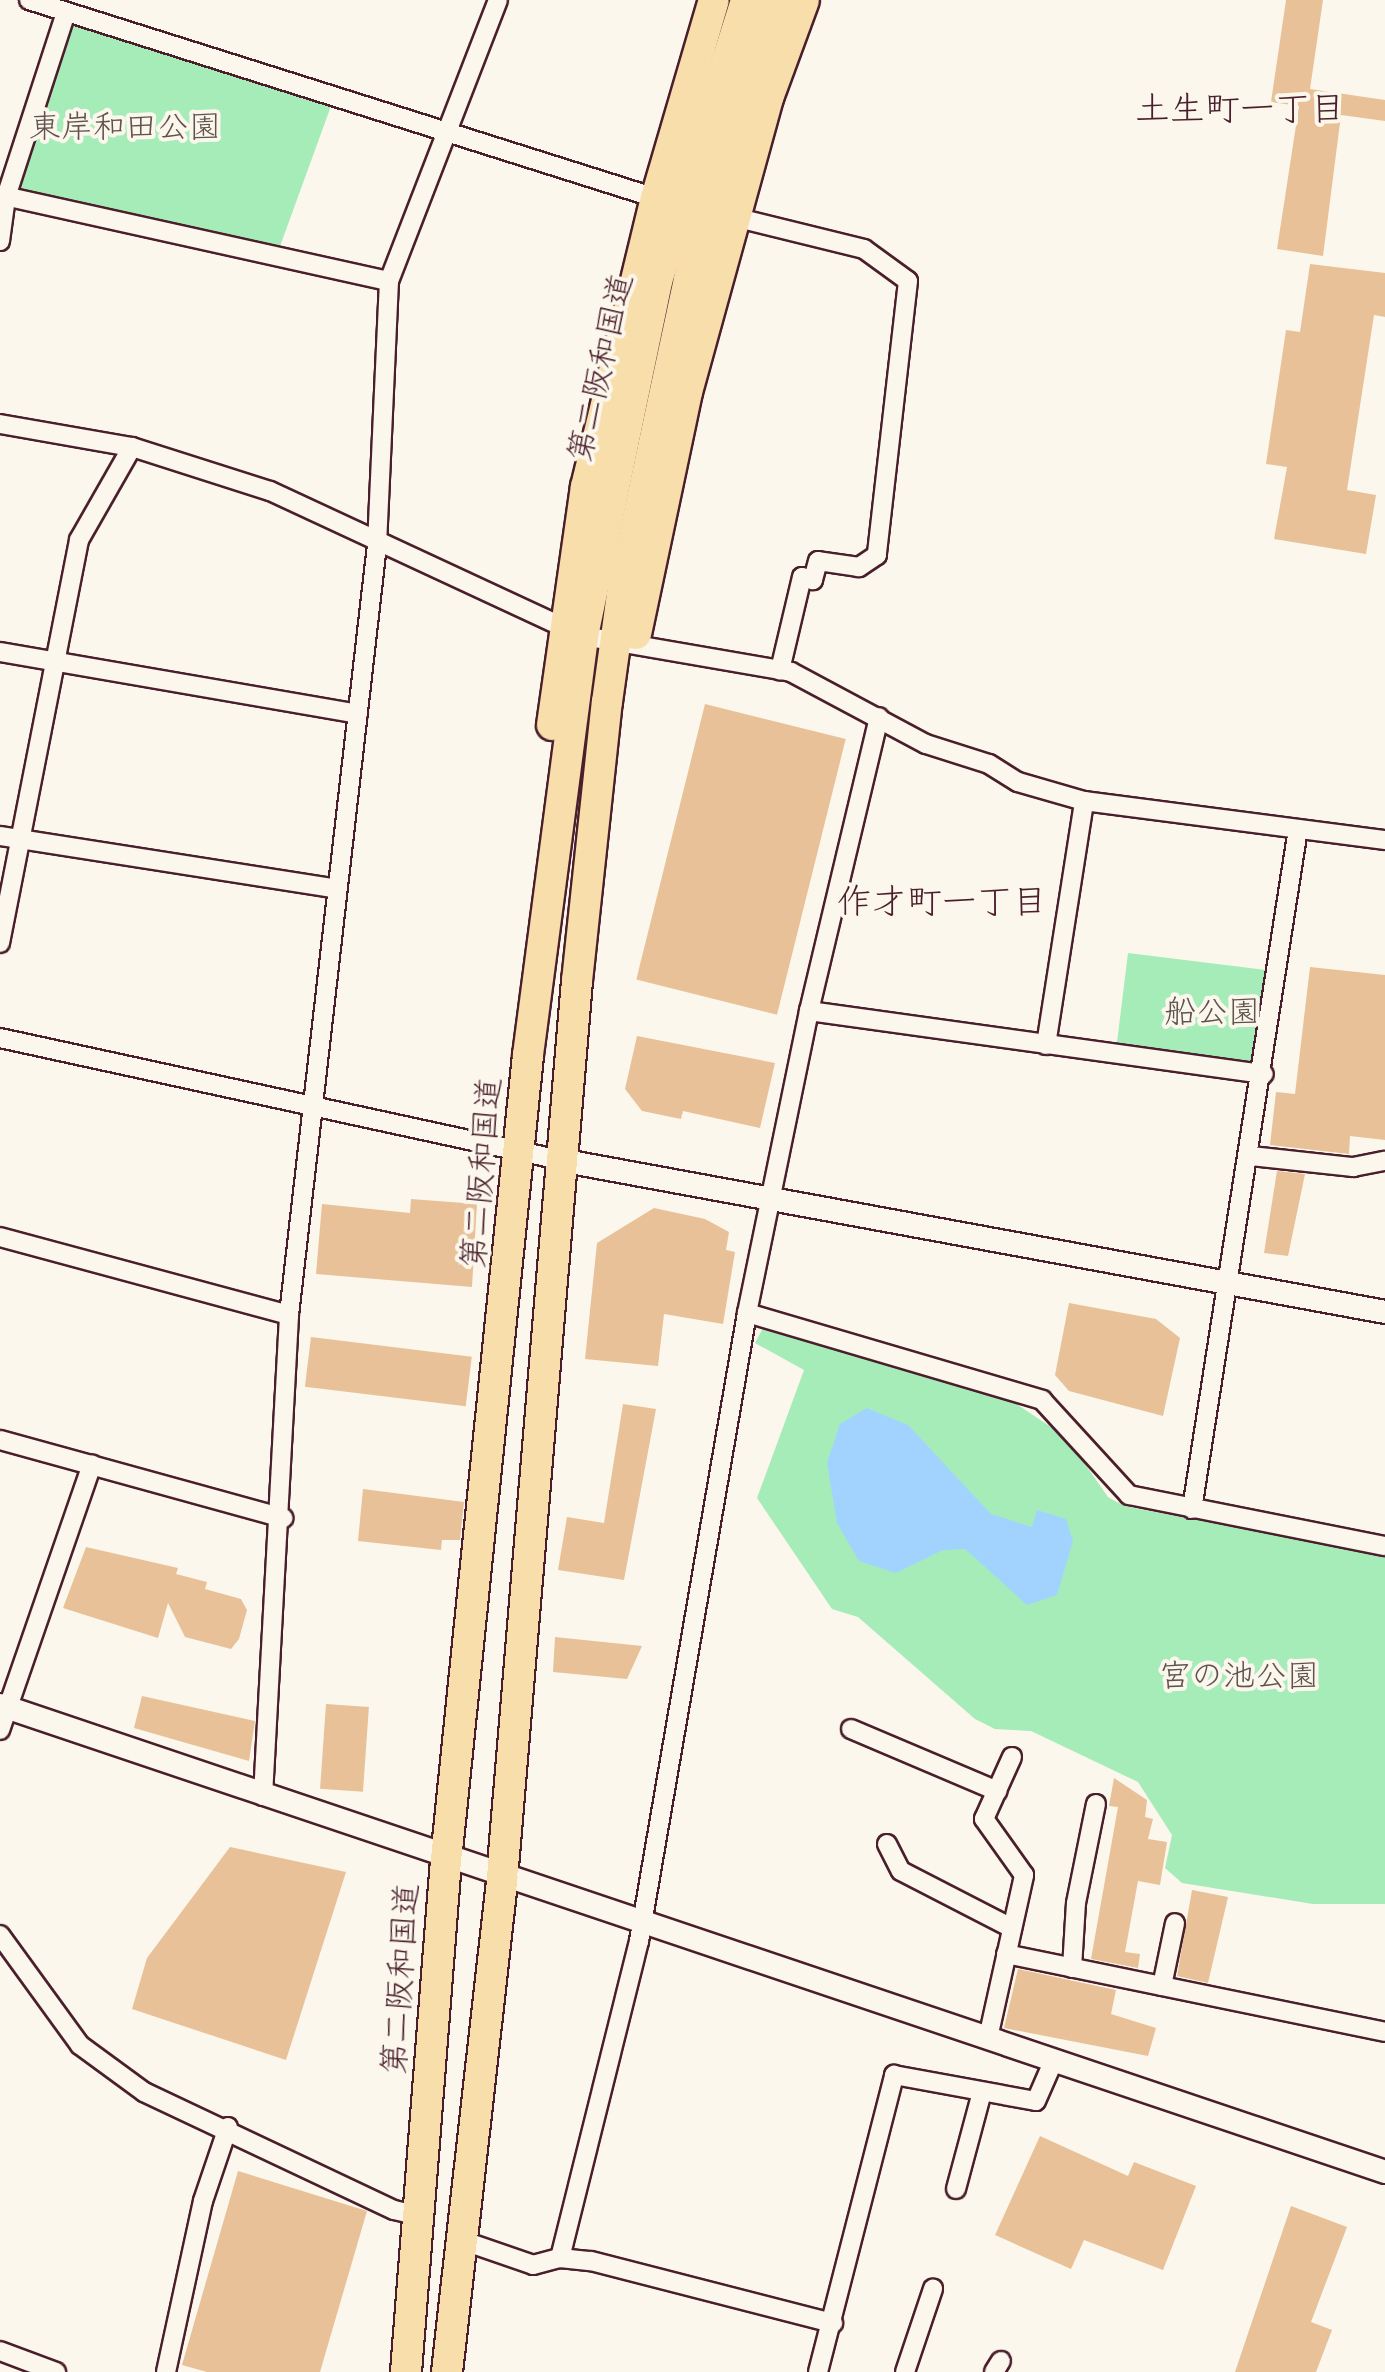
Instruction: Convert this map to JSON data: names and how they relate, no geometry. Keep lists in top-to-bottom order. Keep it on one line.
{"streets":{"highway":["第二阪和国道"]},"districts":["土生町一丁目","作才町一丁目"],"parks":["東岸和田公園","船公園","宮の池公園"]}
